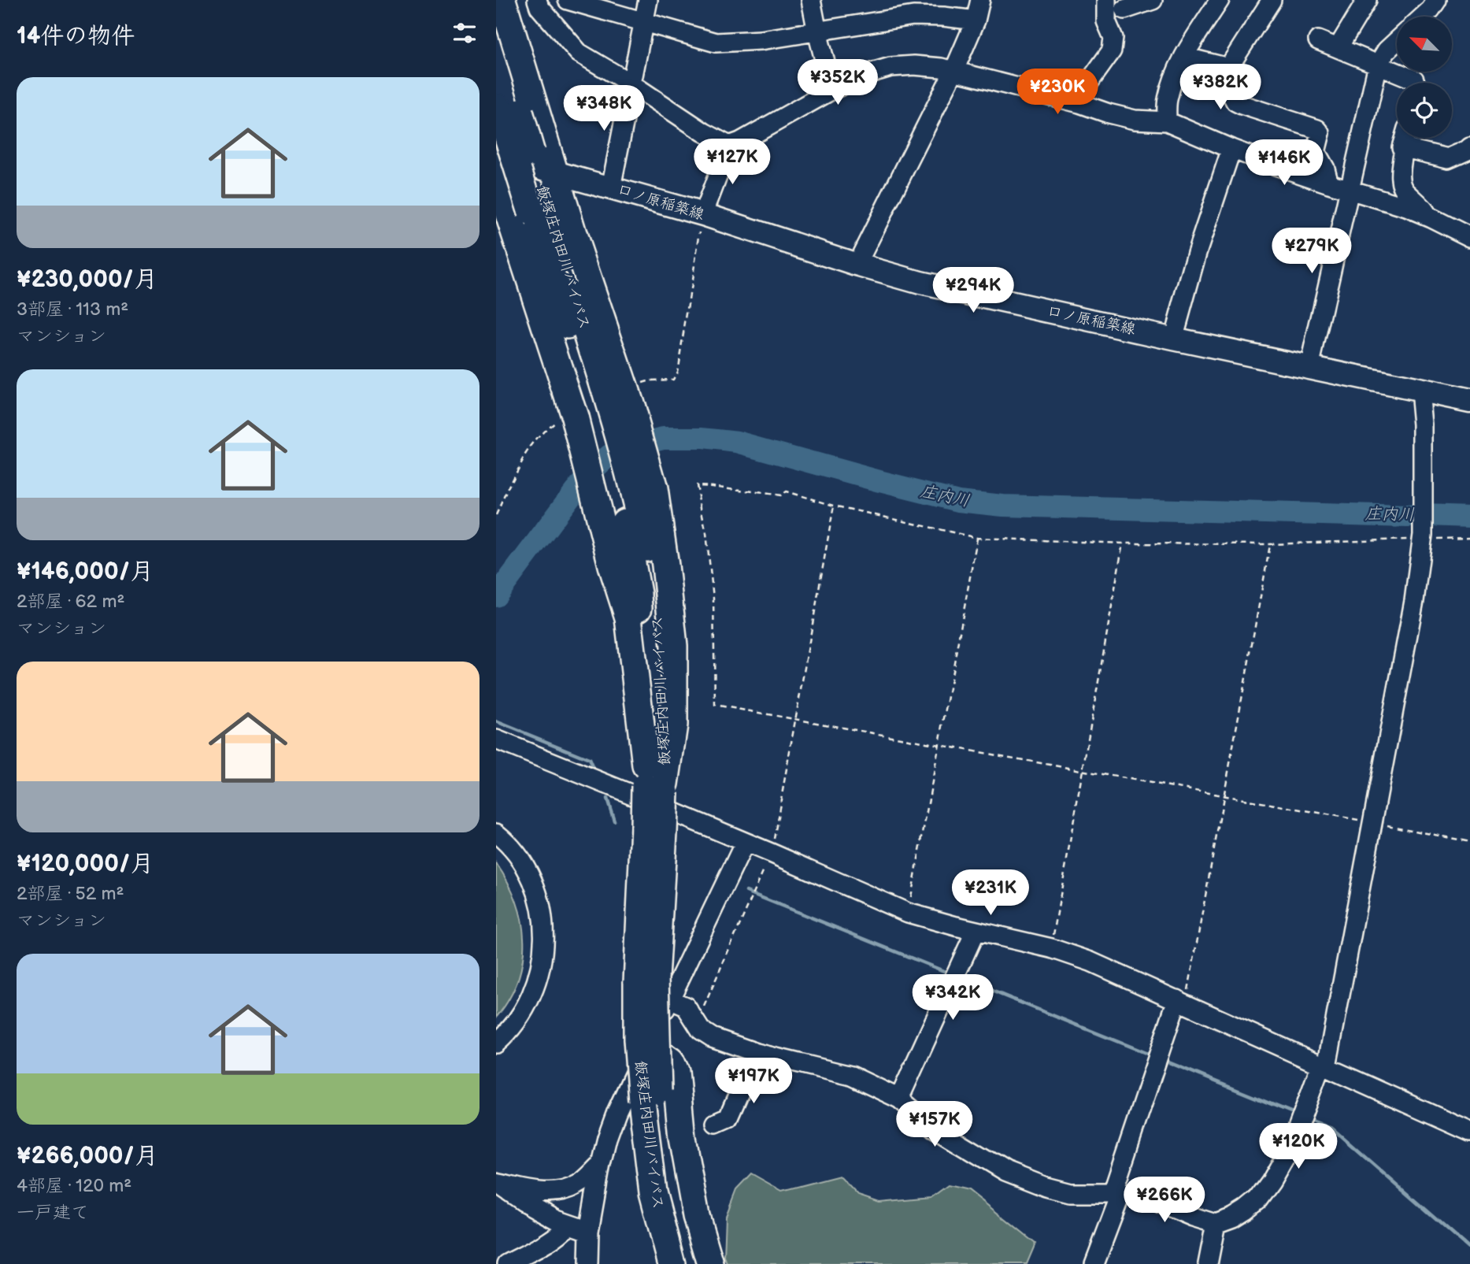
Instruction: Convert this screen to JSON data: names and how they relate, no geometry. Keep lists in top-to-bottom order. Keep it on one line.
{"streets":{"highway":["飯塚庄内田川バイパス"],"main road":["口ノ原稲築線"]},"water":["庄内川"],"north":"top left","page":{"heading":"14件の物件","price":["¥352K","¥382K","¥230K","¥348K","¥127K","¥146K","¥279K","¥294K","¥231K","¥342K","¥197K","¥157K","¥120K","¥266K"],"list":[{"name":"¥230,000/月","note":"3部屋 · 113 m² · マンション"},{"name":"¥146,000/月","note":"2部屋 · 62 m² · マンション"},{"name":"¥120,000/月","note":"2部屋 · 52 m² · マンション"},{"name":"¥266,000/月","note":"4部屋 · 120 m² · 一戸建て"}]}}
